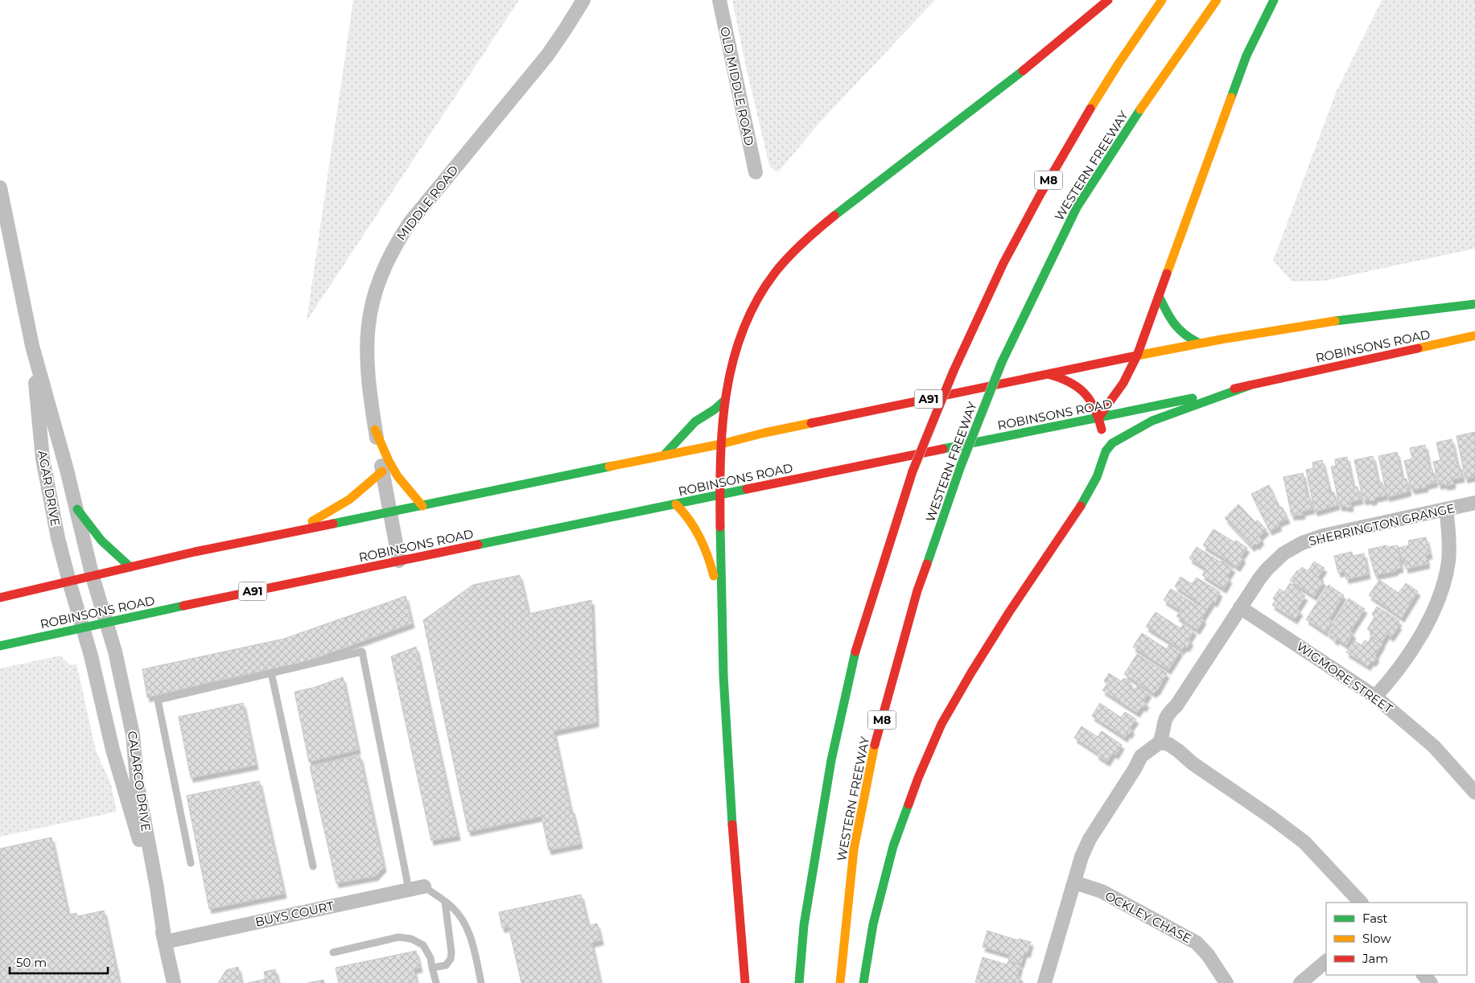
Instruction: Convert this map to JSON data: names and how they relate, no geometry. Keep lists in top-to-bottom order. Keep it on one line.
{"streets":{"main road":["WESTERN FREEWAY","M8","ROBINSONS ROAD","A91"],"street":["OLD MIDDLE ROAD","MIDDLE ROAD","AGAR DRIVE","SHERRINGTON GRANGE","WIGMORE STREET","CALARCO DRIVE","BUYS COURT","OCKLEY CHASE"]},"crossings":[["MIDDLE ROAD","ROBINSONS ROAD"],["ROBINSONS ROAD","AGAR DRIVE"],["ROBINSONS ROAD","CALARCO DRIVE"],["AGAR DRIVE","CALARCO DRIVE"],["SHERRINGTON GRANGE","WIGMORE STREET"],["CALARCO DRIVE","BUYS COURT"]],"legend":["Fast","Slow","Jam"],"scale_bar":"50 m"}
